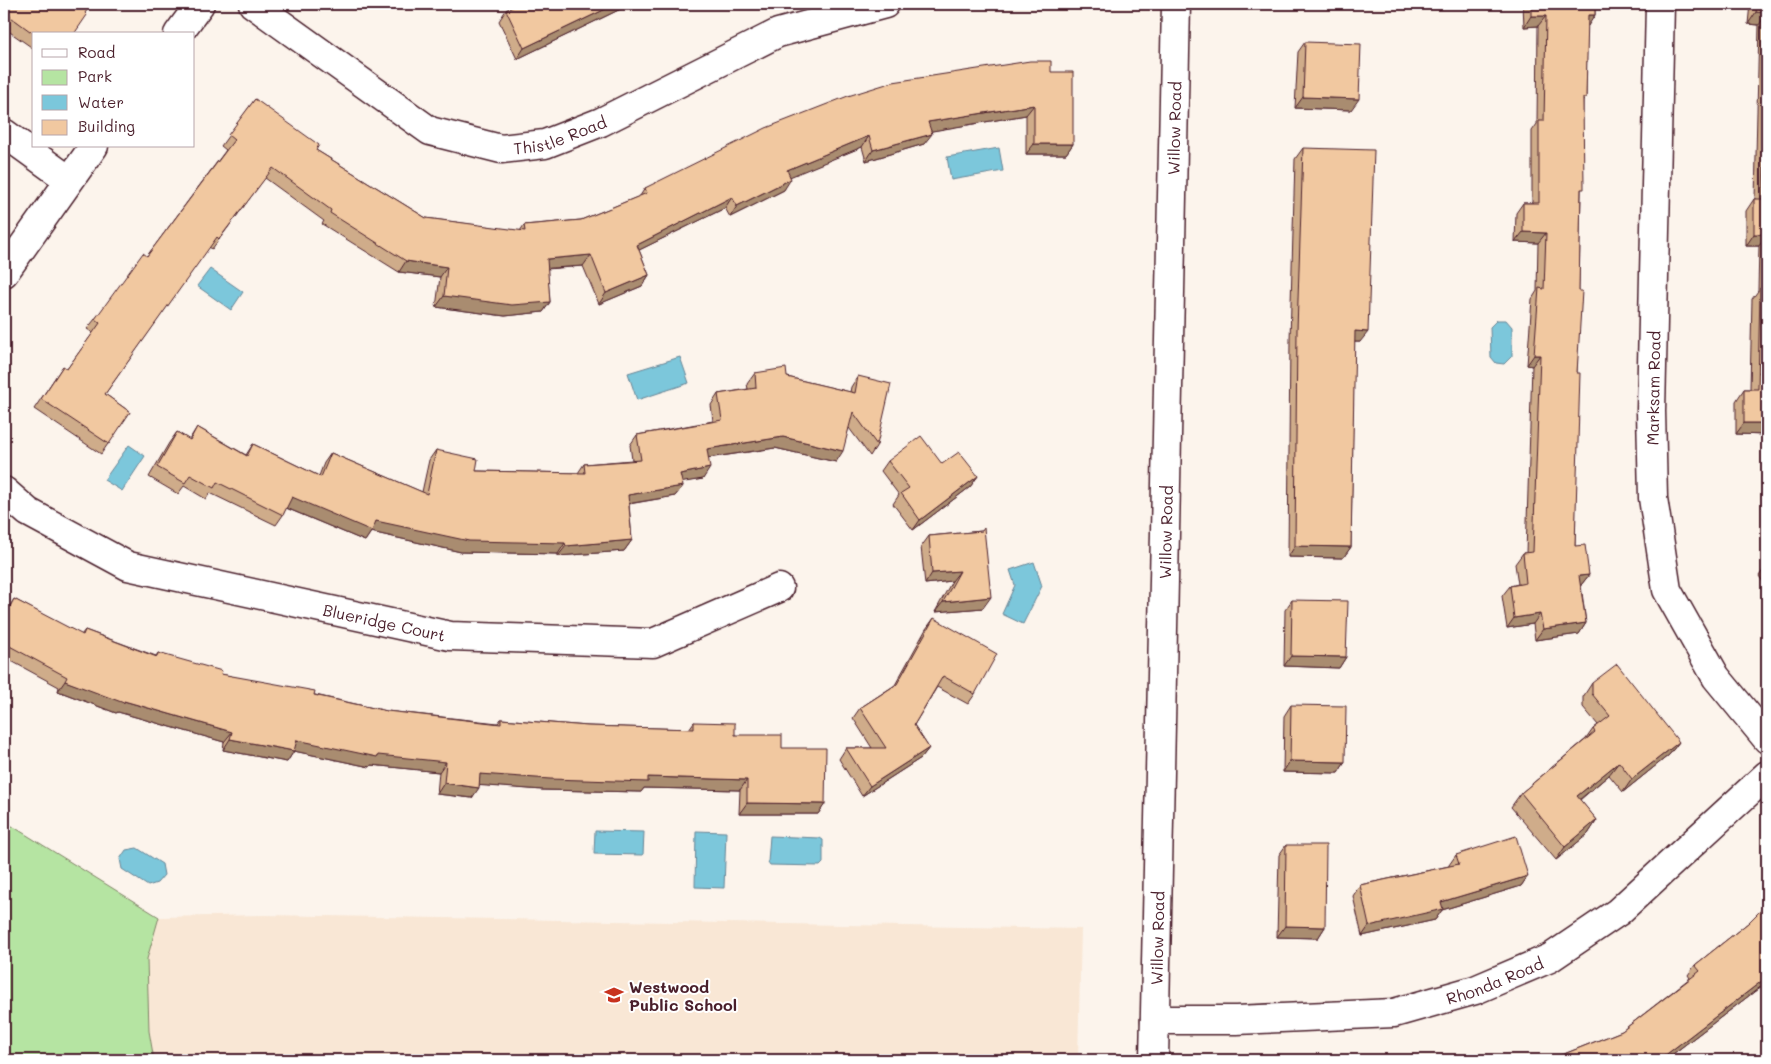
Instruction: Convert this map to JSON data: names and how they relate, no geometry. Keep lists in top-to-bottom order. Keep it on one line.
{"streets":{"street":["Willow Road","Thistle Road","Marksam Road","Blueridge Court","Rhonda Road"]},"crossings":[["Willow Road","Rhonda Road"]],"places":{"school or university":["Westwood Public School"]},"legend":["Road","Park","Water","Building"]}
